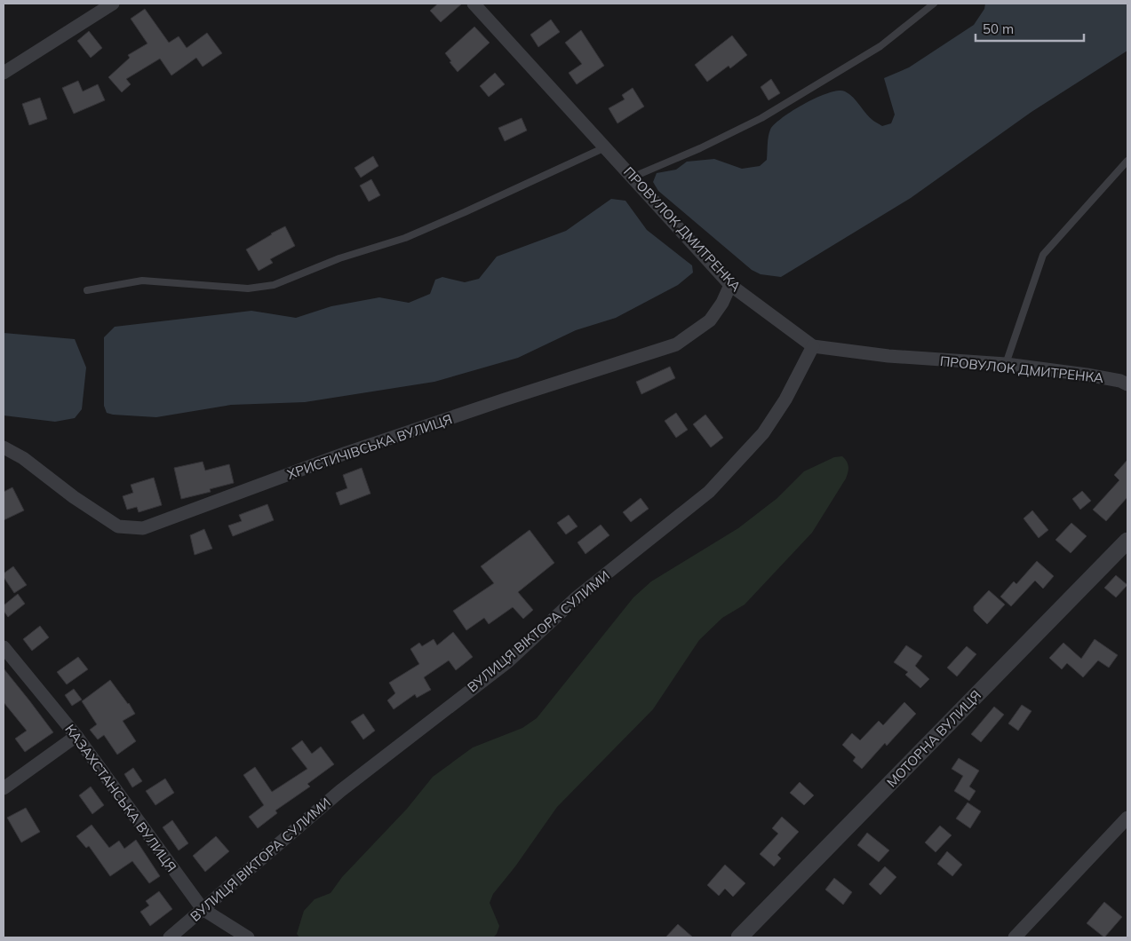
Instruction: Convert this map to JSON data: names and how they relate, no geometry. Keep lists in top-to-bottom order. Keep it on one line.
{"streets":{"street":["ПРОВУЛОК ДМИТРЕНКА","ХРИСТИЧІВСЬКА ВУЛИЦЯ","ВУЛИЦЯ ВІКТОРА СУЛИМИ","МОТОРНА ВУЛИЦЯ","КАЗАХСТАНСЬКА ВУЛИЦЯ"]},"crossings":[["ПРОВУЛОК ДМИТРЕНКА","ХРИСТИЧІВСЬКА ВУЛИЦЯ"],["ПРОВУЛОК ДМИТРЕНКА","ВУЛИЦЯ ВІКТОРА СУЛИМИ"],["ВУЛИЦЯ ВІКТОРА СУЛИМИ","КАЗАХСТАНСЬКА ВУЛИЦЯ"]],"scale_bar":"50 m"}
